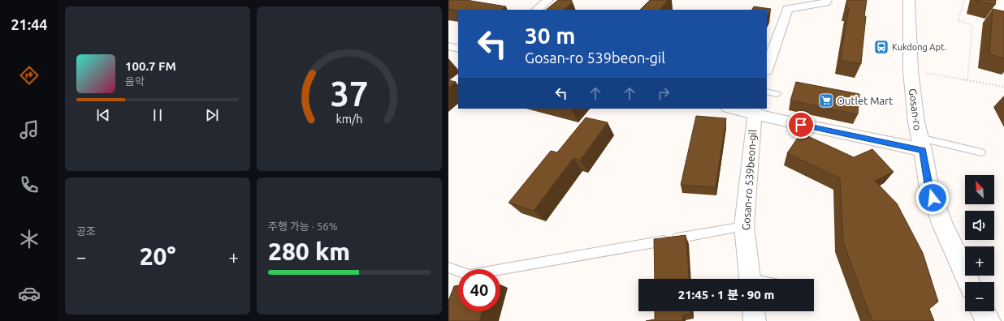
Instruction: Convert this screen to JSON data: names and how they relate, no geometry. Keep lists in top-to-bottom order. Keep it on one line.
{"streets":{"street":["Gosan-ro","Gosan-ro 539beon-gil"]},"crossings":[["Gosan-ro","Gosan-ro 539beon-gil"]],"places":{"bus stop":["Kukdong Apt."],"supermarket":["Outlet Mart"]},"north":"top left","page":{"tabs":"21:44","turn":["30 m","Gosan-ro 539beon-gil"],"song":["100.7 FM","음악"],"map_buttons":["+","−"],"tile":["공조",["주행 가능 · 56%","280 km"]],"heat":["−","20°","+"],"limit":"40","trip":"21:45 · 1 분 · 90 m","gauge":["37","km/h"]}}
